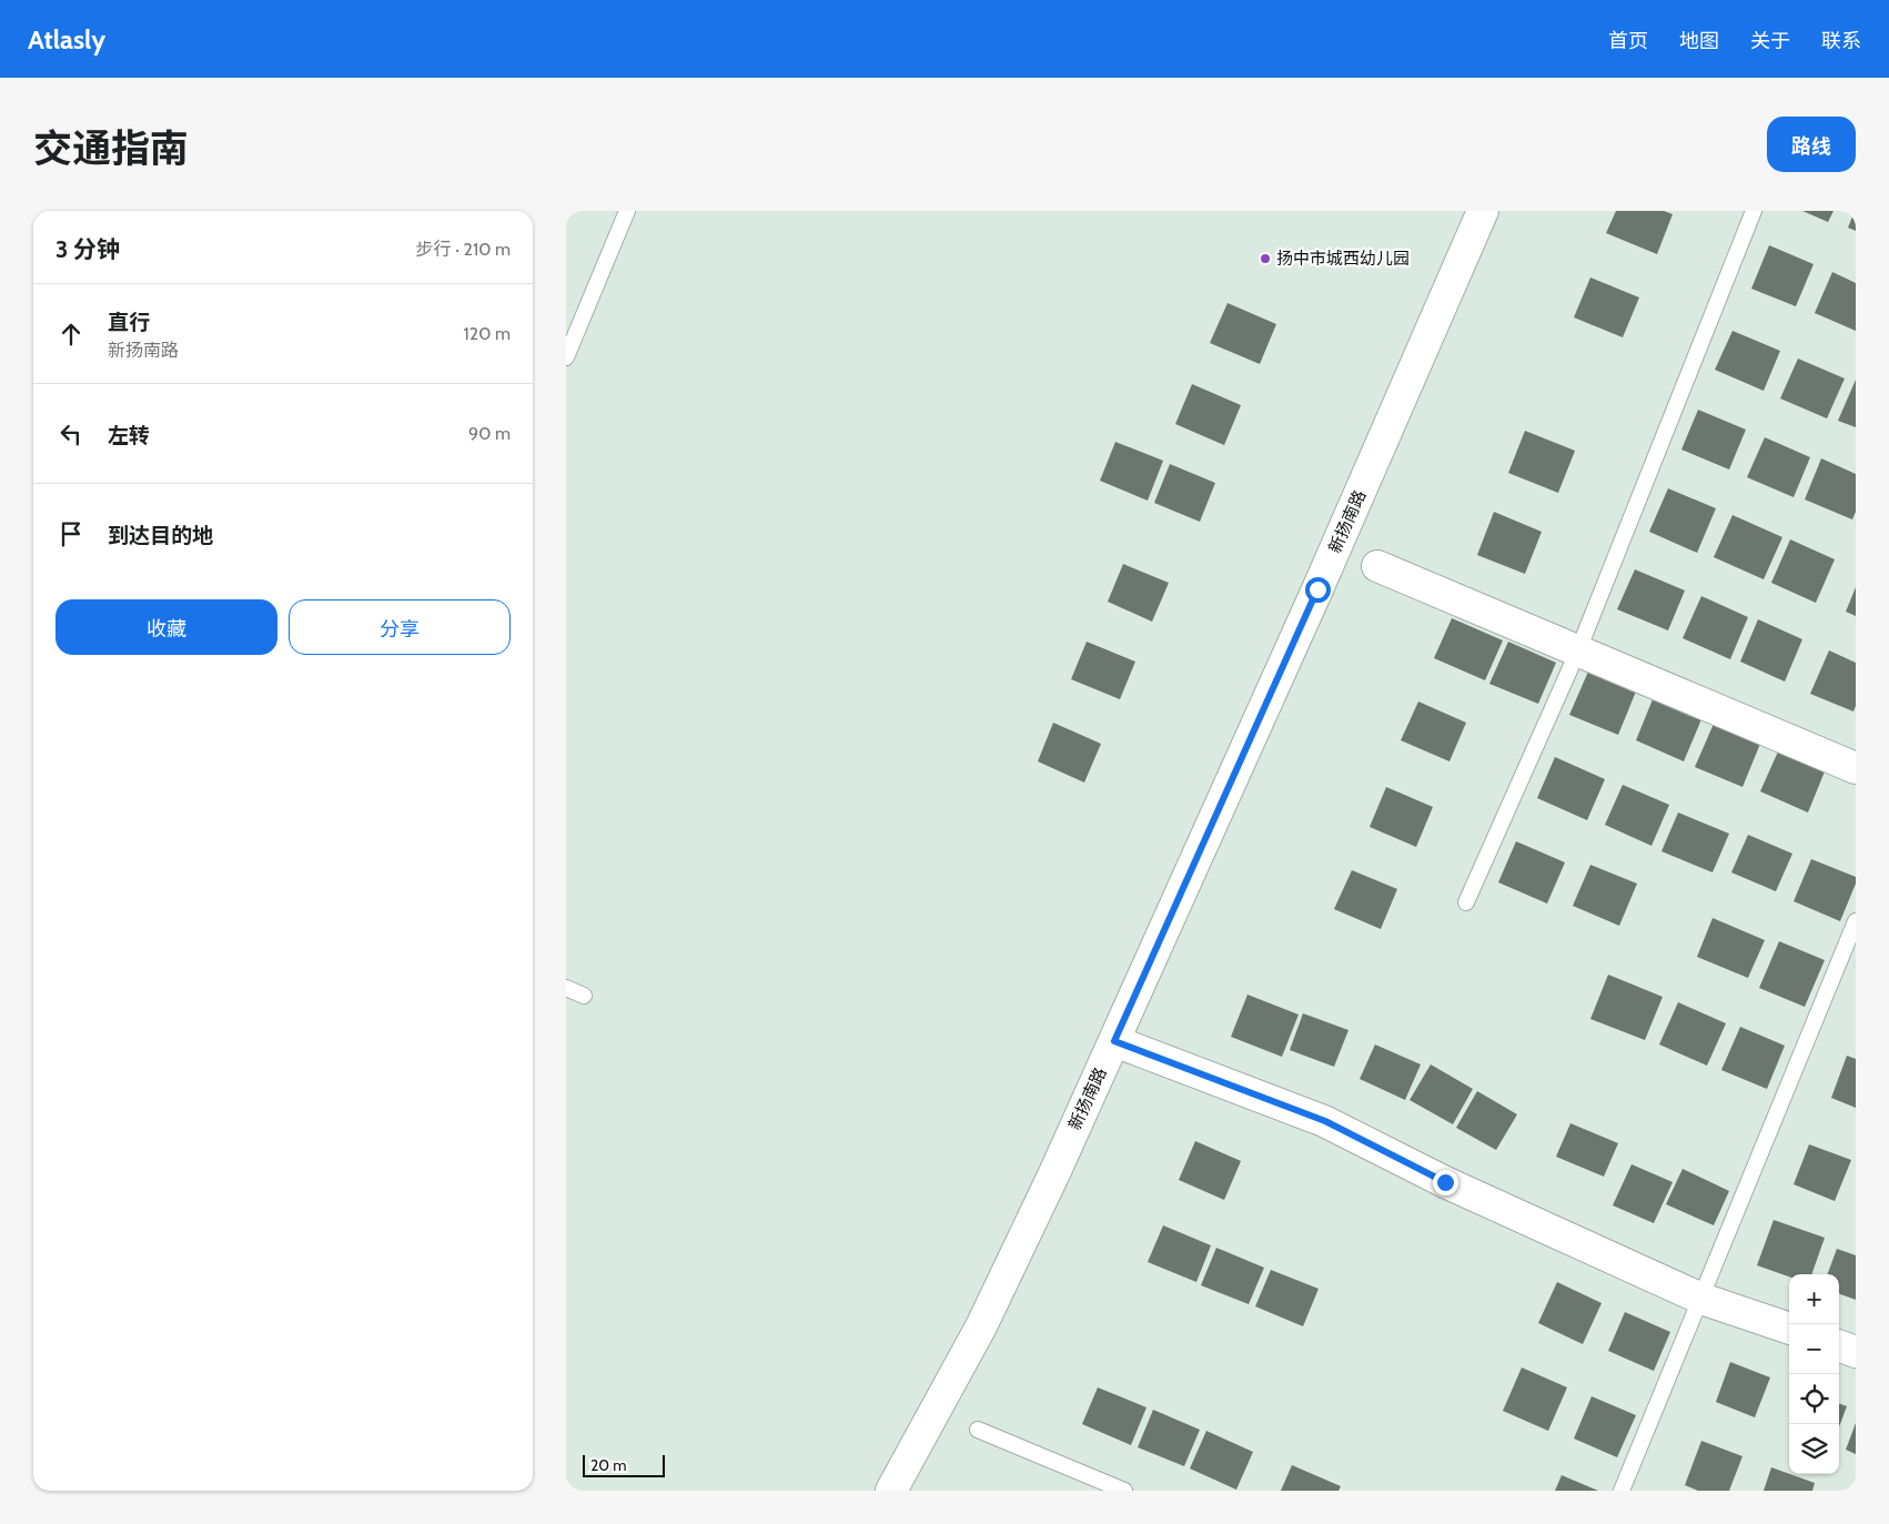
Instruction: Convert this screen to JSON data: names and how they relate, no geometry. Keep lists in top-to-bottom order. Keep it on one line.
{"streets":{"street":["新扬南路"]},"places":["扬中市城西幼儿园"],"scale_bar":"20 m","page":{"header":"Atlasly","nav":["首页","地图","关于","联系"],"title":"交通指南","buttons":["路线",["收藏","分享"]],"heading":["3 分钟","步行 · 210 m"],"list":[["直行","新扬南路","120 m"],["左转","90 m"],"到达目的地"],"map_buttons":["+","−"],"scale":"20 m"}}
